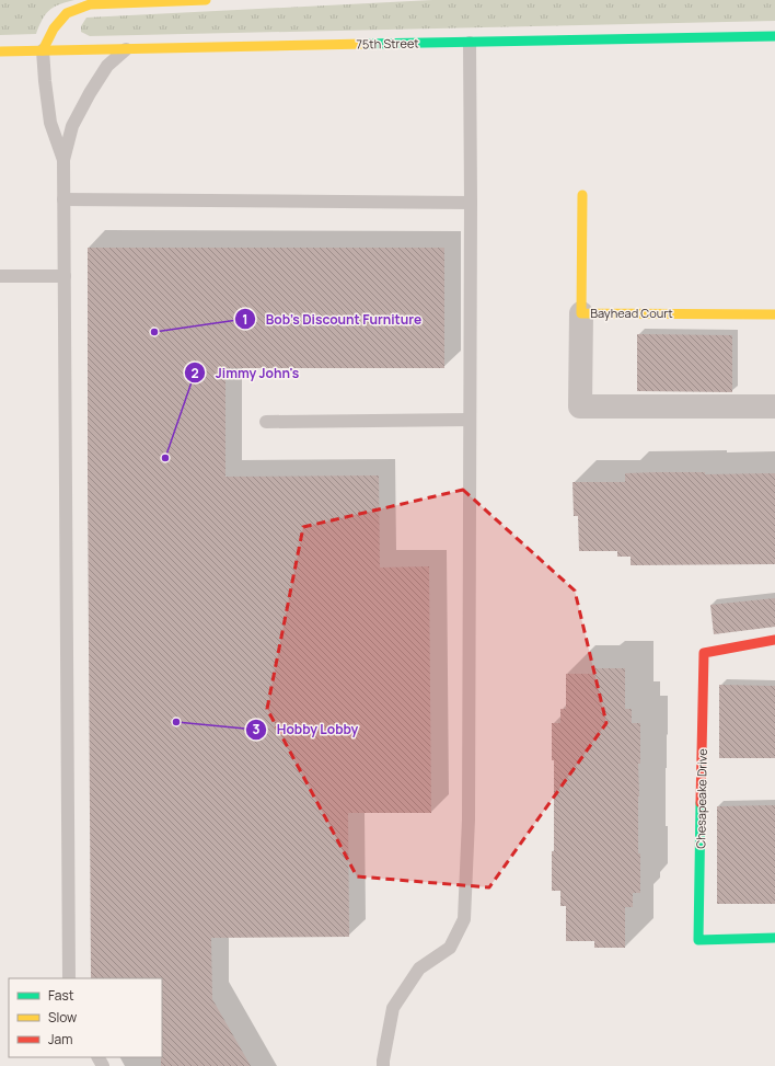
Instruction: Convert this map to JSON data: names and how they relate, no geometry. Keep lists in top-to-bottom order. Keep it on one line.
{"streets":{"main road":["75th Street","Bayhead Court","Chesapeake Drive"]},"places":["Bob's Discount Furniture","Jimmy John's","Hobby Lobby"],"legend":["Fast","Slow","Jam"]}
